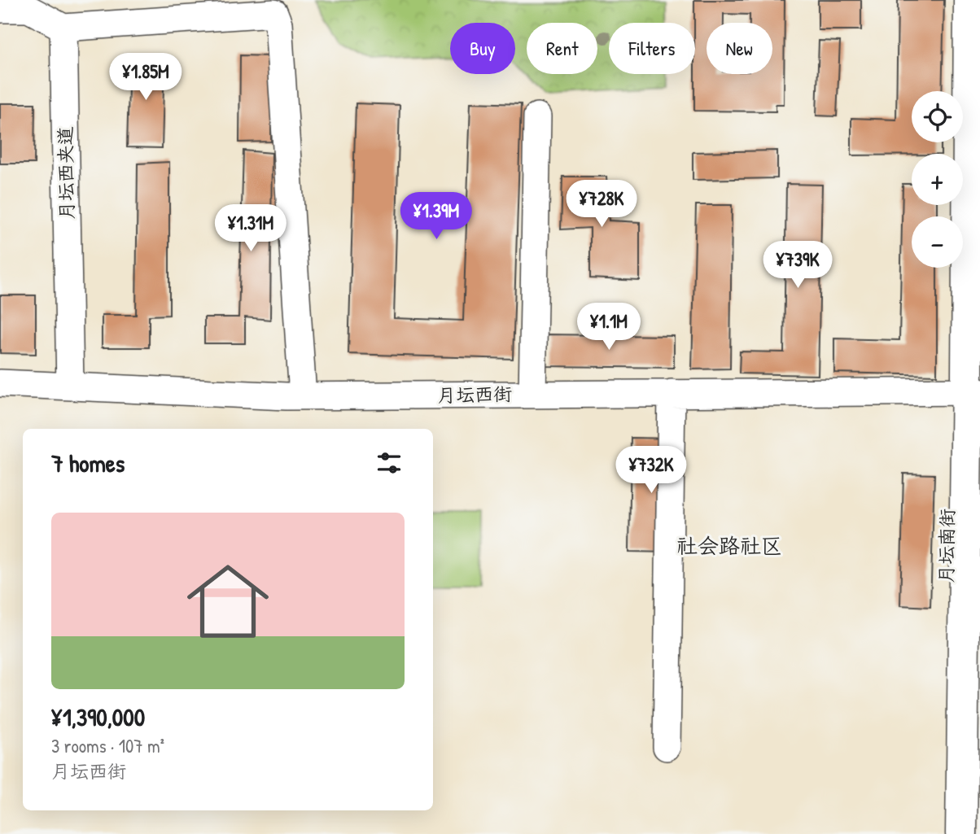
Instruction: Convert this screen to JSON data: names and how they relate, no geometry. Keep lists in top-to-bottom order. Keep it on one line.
{"streets":{"main road":["月坛南街"],"street":["月坛西夹道","月坛西街"]},"crossings":[["月坛西夹道","月坛西街"],["月坛西街","月坛南街"]],"districts":["社会路社区"],"page":{"chip":["Buy","Rent","Filters","New"],"price":["¥1.85M","¥728K","¥1.39M","¥1.31M","¥739K","¥1.1M","¥732K"],"map_buttons":["+","−"],"heading":"7 homes","list":[{"name":"¥1,390,000","note":"3 rooms · 107 m² · 月坛西街"}]}}
